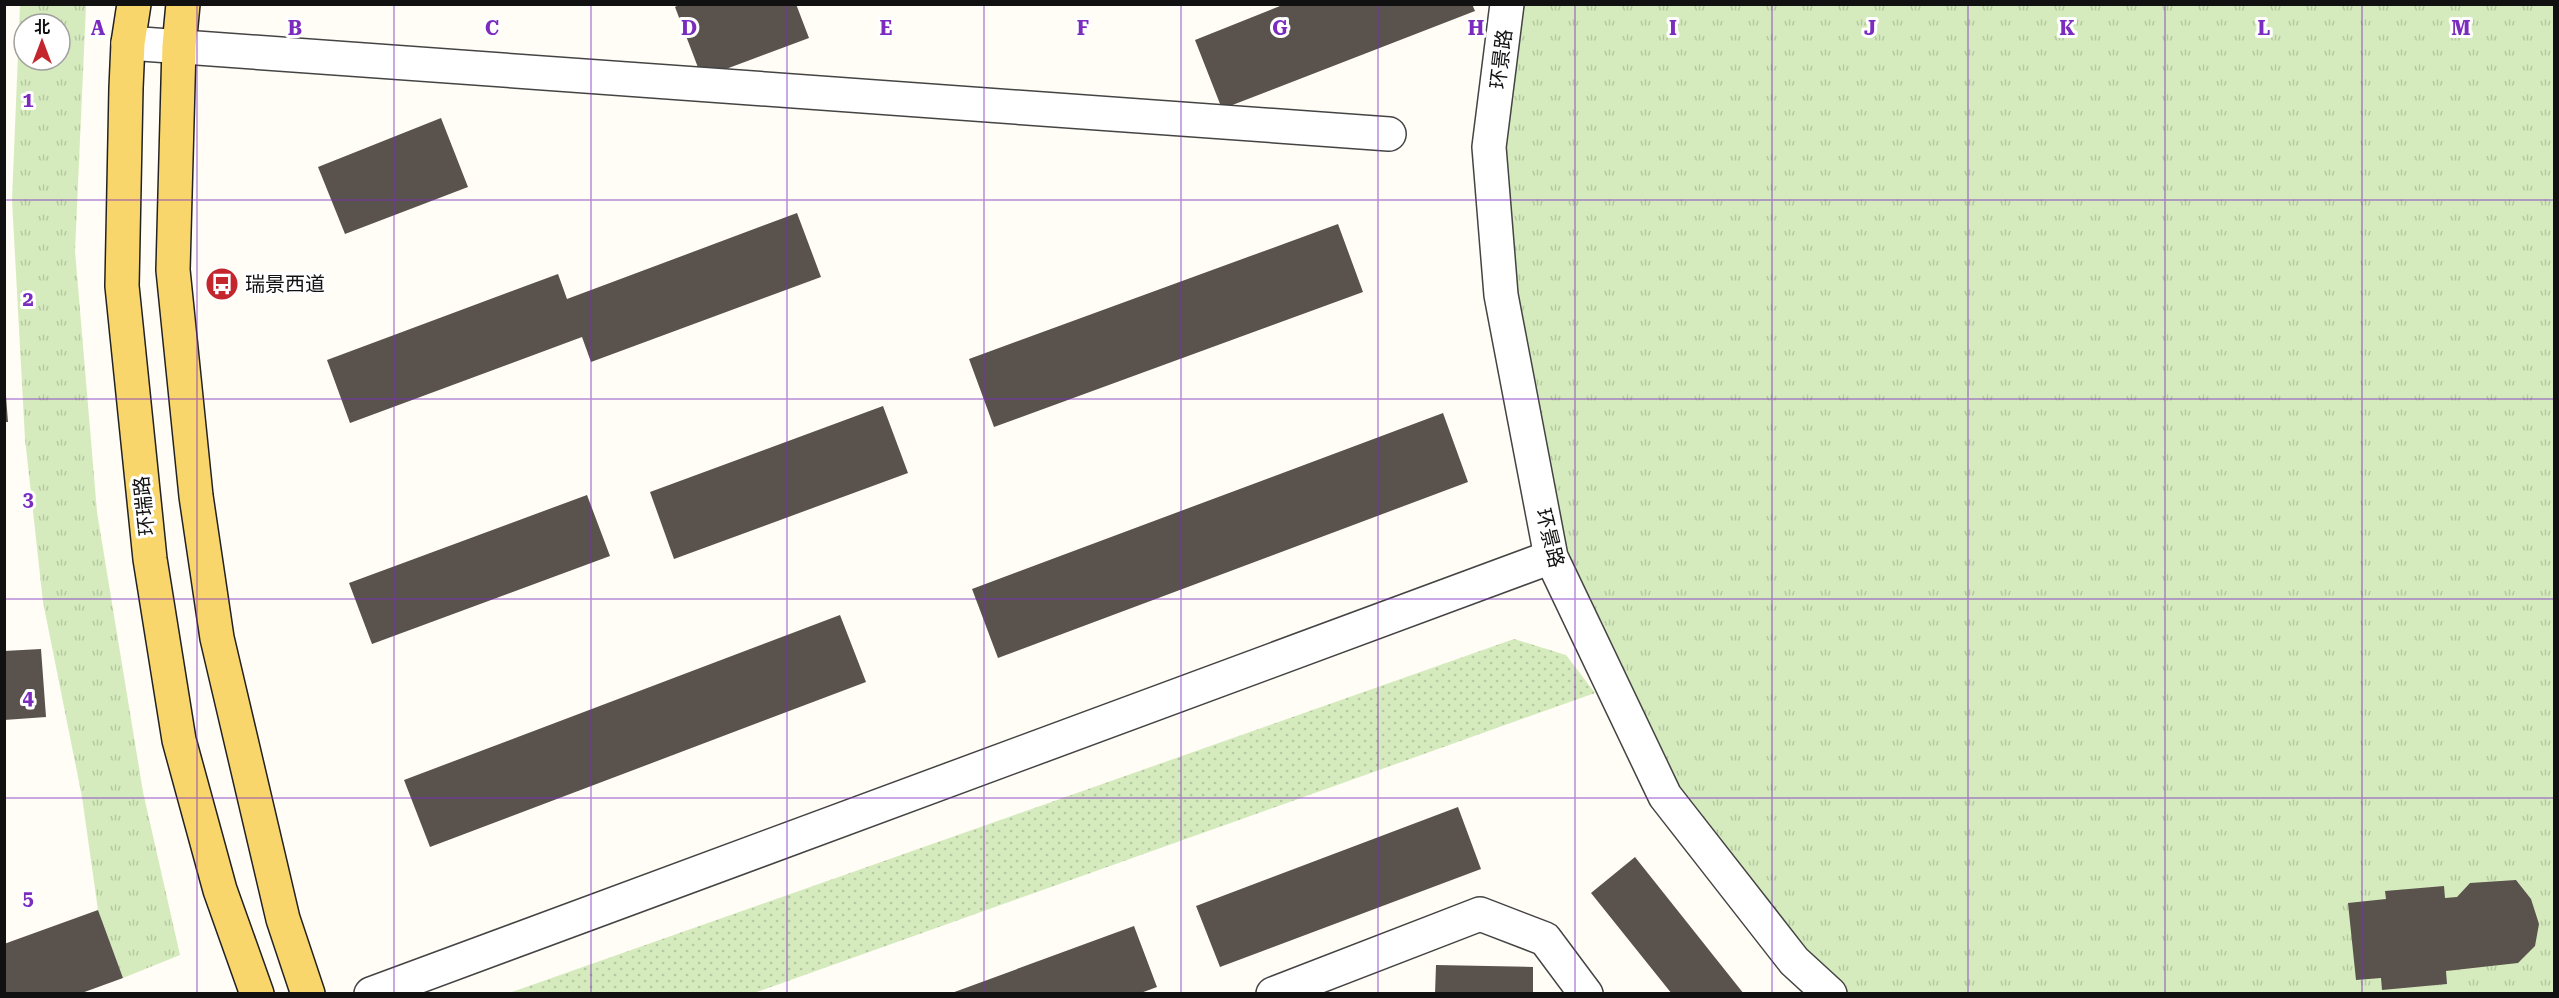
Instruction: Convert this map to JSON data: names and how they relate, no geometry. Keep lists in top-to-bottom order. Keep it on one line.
{"streets":{"main road":["环瑞路"],"street":["环景路"]},"places":{"bus stop":["瑞景西道"]},"north":"top","grid":{"columns":["A","B","C","D","E","F","G","H","I","J","K","L","M"],"rows":["1","2","3","4","5"]}}
